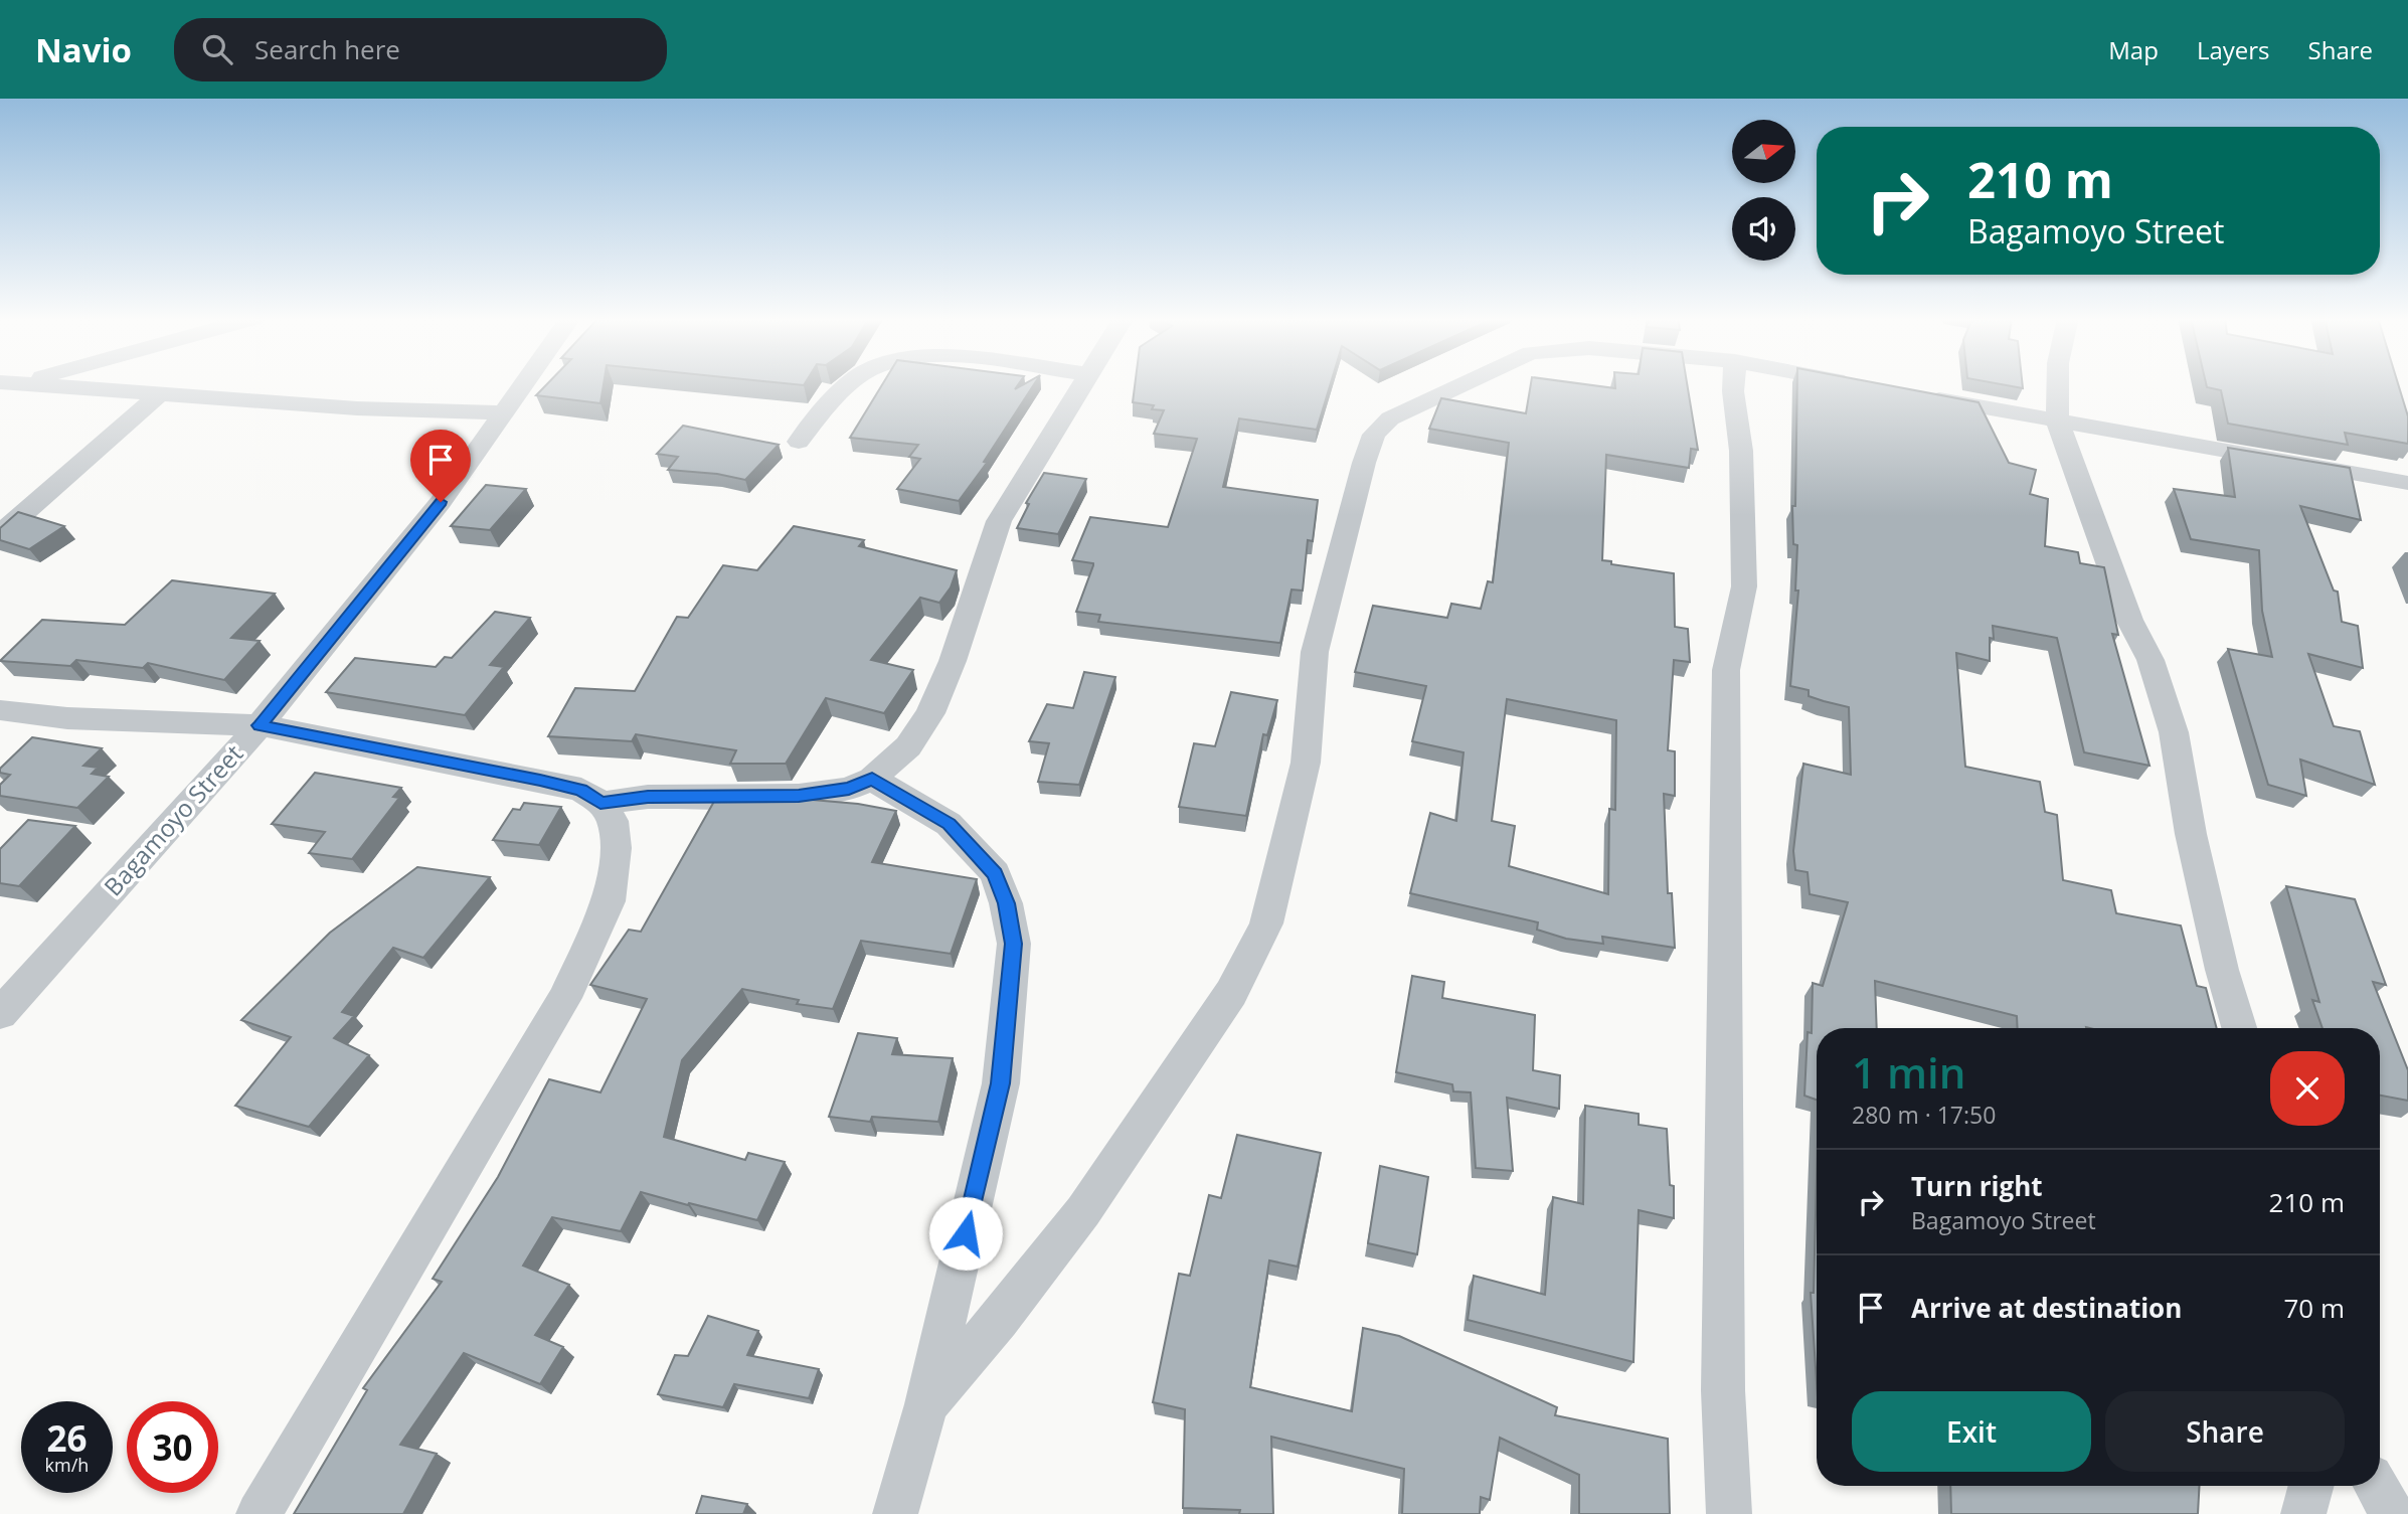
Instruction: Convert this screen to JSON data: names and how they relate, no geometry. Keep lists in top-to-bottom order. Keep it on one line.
{"streets":{"street":["Bagamoyo Street"]},"north":"right","page":{"header":"Navio","search":"Search here","nav":["Map","Layers","Share"],"turn":["210 m","Bagamoyo Street"],"heading":["1 min","280 m · 17:50"],"list":[{"name":"Turn right","note":"Bagamoyo Street","value":"210 m"},{"name":"Arrive at destination","value":"70 m"}],"buttons":["Exit","Share"],"speed":"26 km/h","limit":"30"}}
